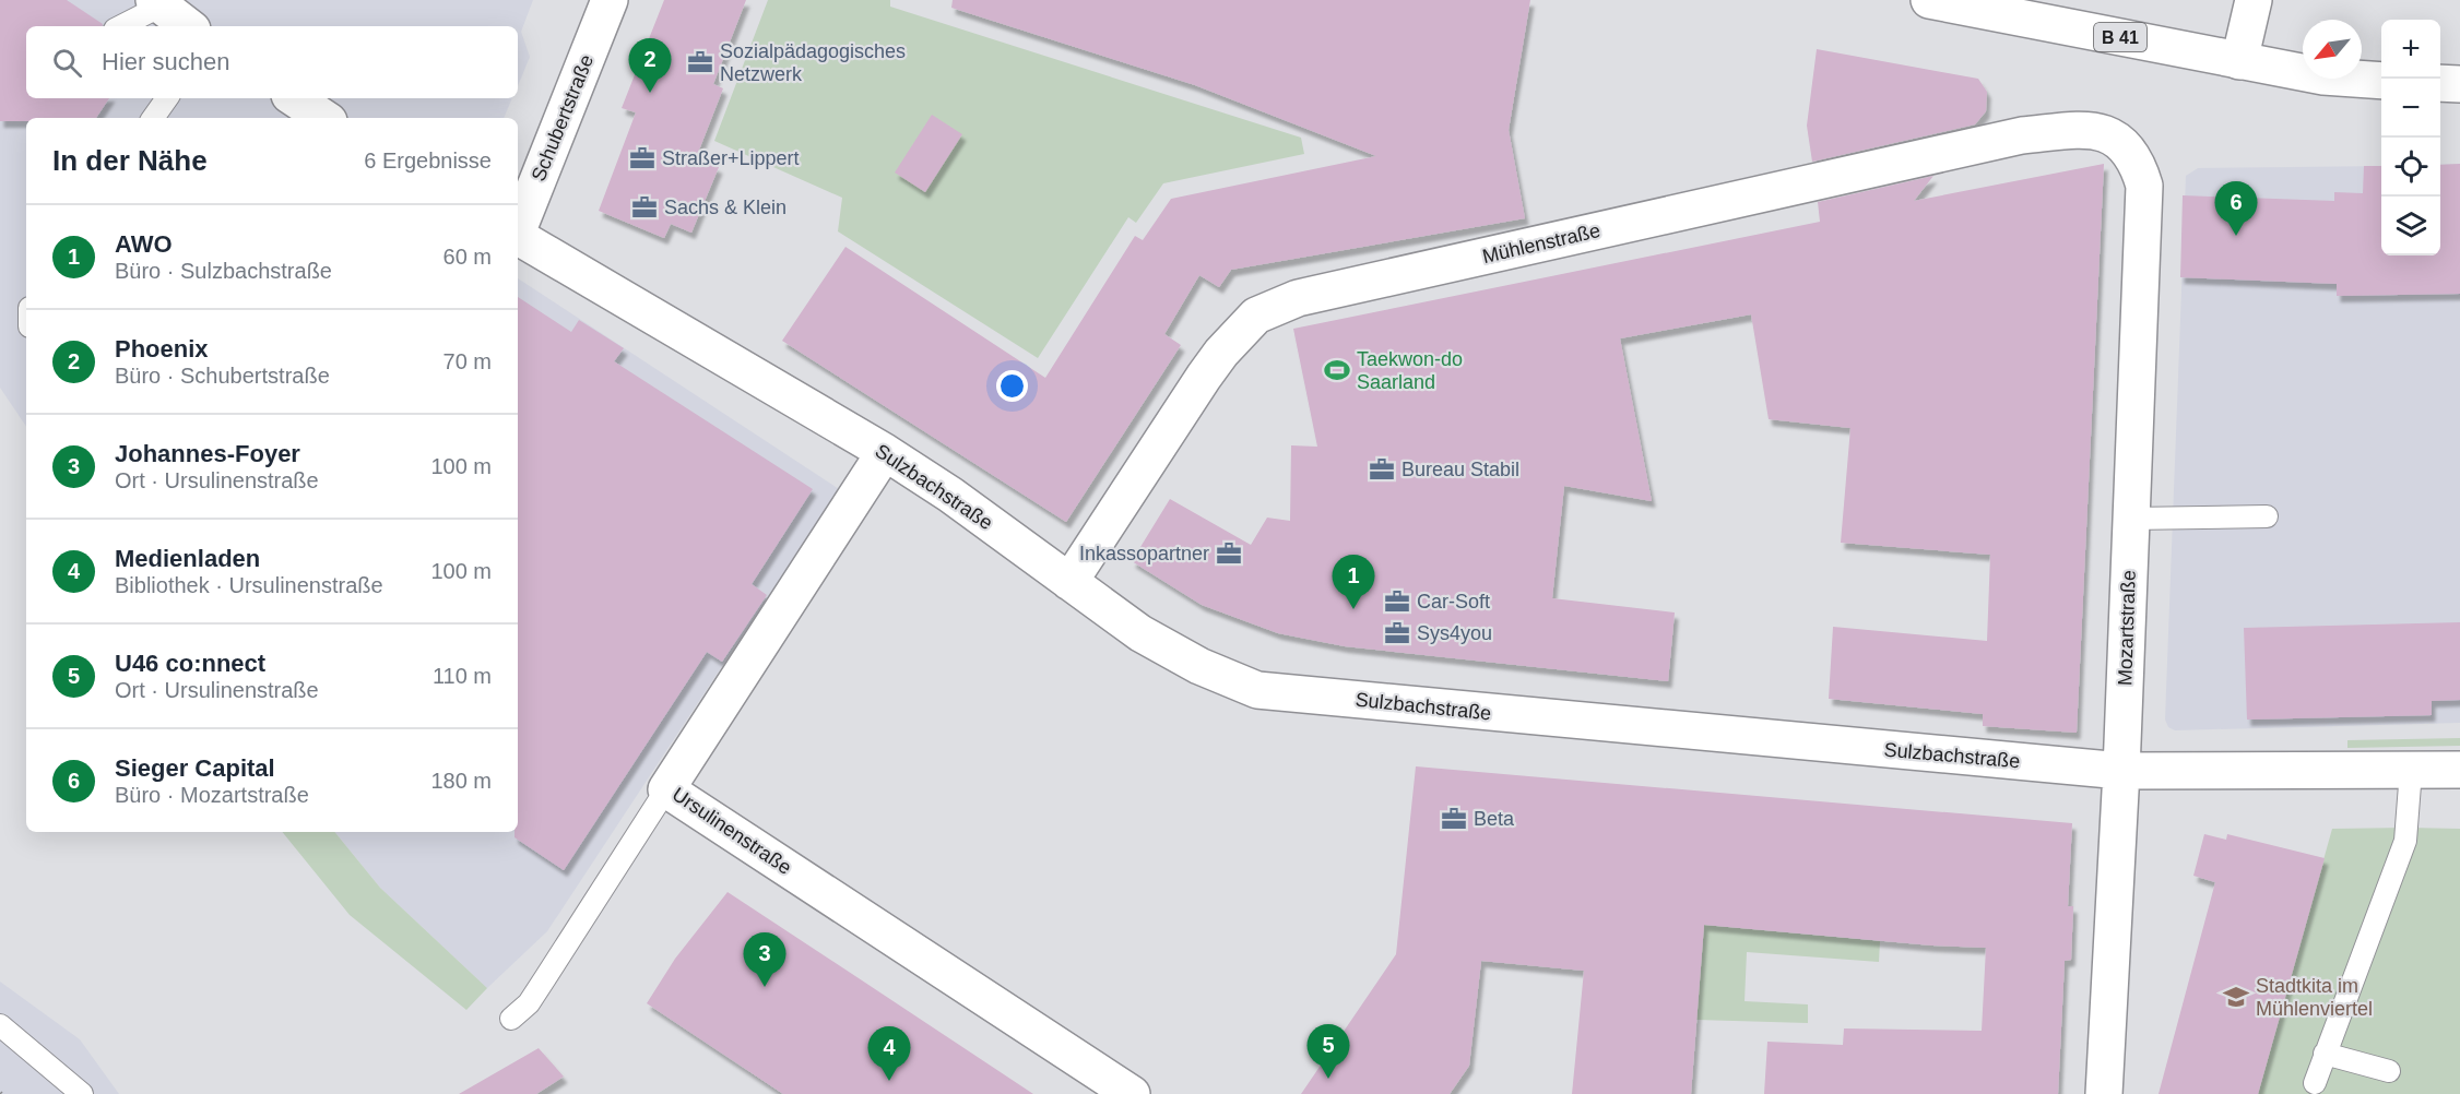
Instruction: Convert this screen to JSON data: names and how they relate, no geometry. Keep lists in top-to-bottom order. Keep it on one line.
{"streets":{"street":["B 41","Schubertstraße","Mühlenstraße","Sulzbachstraße","Mozartstraße","Ursulinenstraße"]},"crossings":[["Mühlenstraße","Sulzbachstraße"],["Mühlenstraße","Mozartstraße"],["Sulzbachstraße","Mozartstraße"],["Sulzbachstraße","Ursulinenstraße"]],"places":{"office":["Sozialpädagogisches Netzwerk","Straßer+Lippert","Sachs & Klein","Bureau Stabil","Inkassopartner","Car-Soft","Sys4you","Beta"],"sports":["Taekwon-do Saarland"],"school or university":["Stadtkita im Mühlenviertel"]},"north":"bottom left","page":{"map_buttons":["+","−"],"search":"Hier suchen","pins":["2","6","1","3","5","4"],"heading":["In der Nähe","6 Ergebnisse"],"list":[{"mark":"1","name":"AWO","note":"Büro · Sulzbachstraße","value":"60 m"},{"mark":"2","name":"Phoenix","note":"Büro · Schubertstraße","value":"70 m"},{"mark":"3","name":"Johannes-Foyer","note":"Ort · Ursulinenstraße","value":"100 m"},{"mark":"4","name":"Medienladen","note":"Bibliothek · Ursulinenstraße","value":"100 m"},{"mark":"5","name":"U46 co:nnect","note":"Ort · Ursulinenstraße","value":"110 m"},{"mark":"6","name":"Sieger Capital","note":"Büro · Mozartstraße","value":"180 m"}]}}
